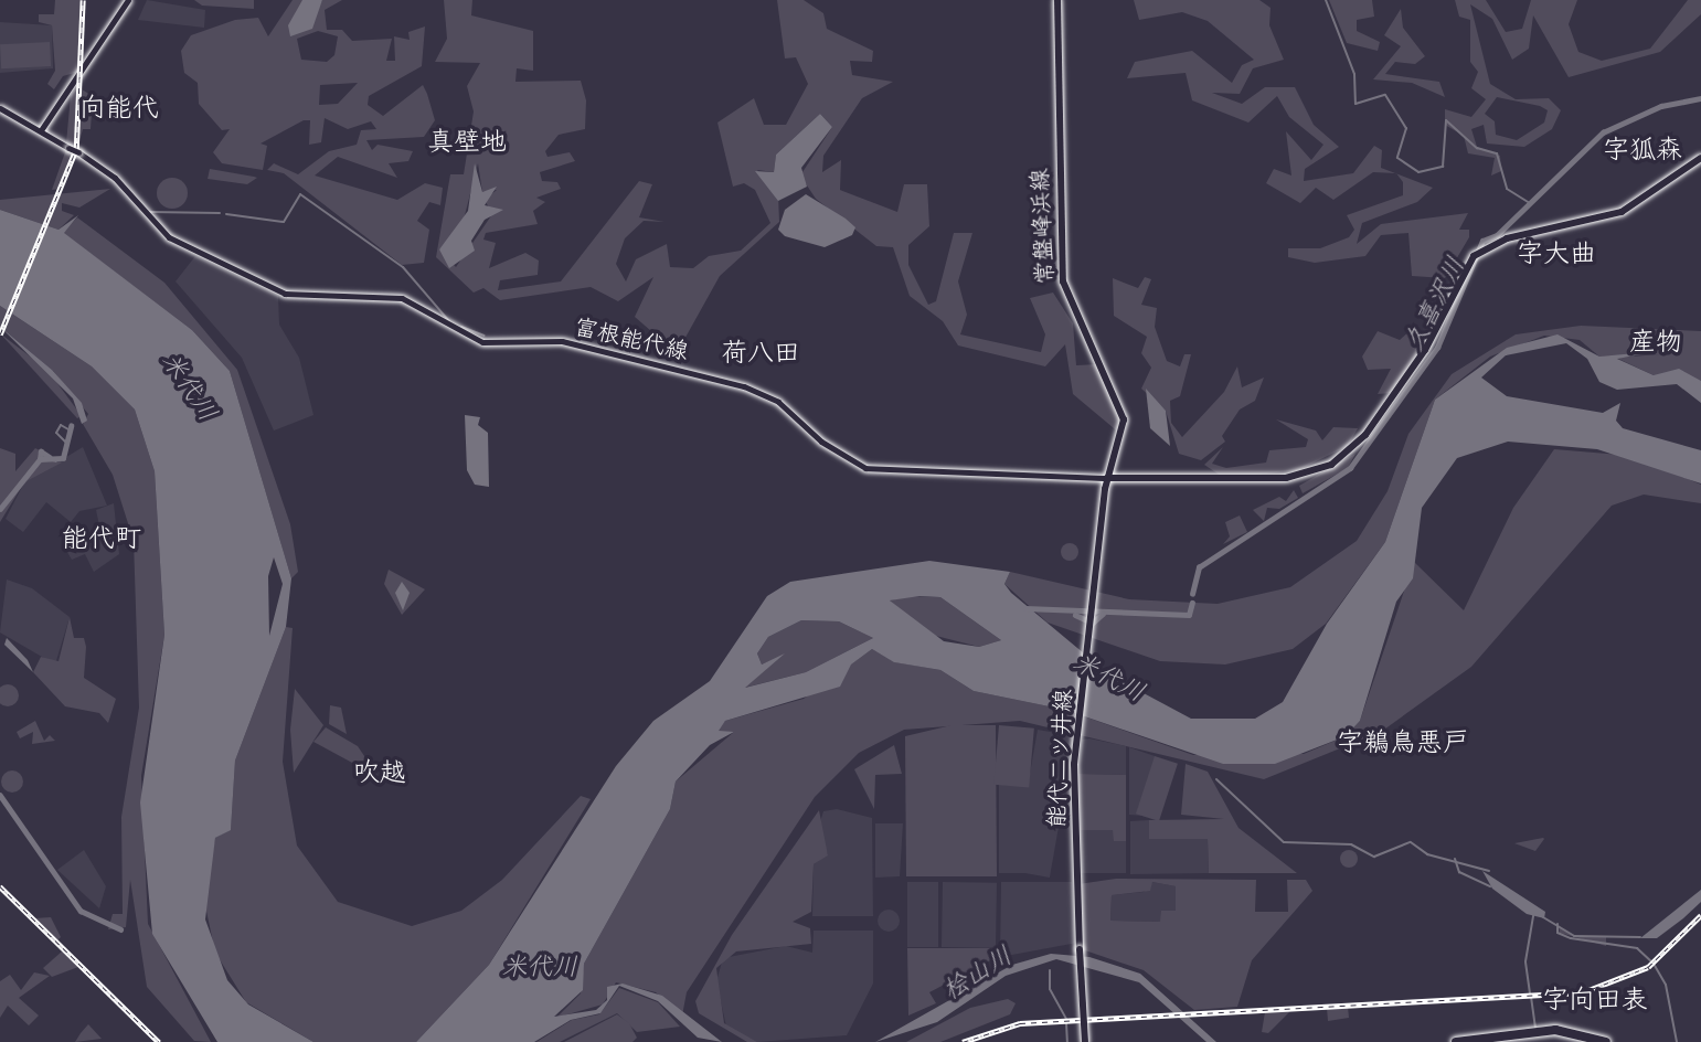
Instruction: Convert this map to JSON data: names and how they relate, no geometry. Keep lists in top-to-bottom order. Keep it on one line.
{"streets":{"main road":["常盤峰浜線","富根能代線","能代二ツ井線"]},"crossings":[["常盤峰浜線","富根能代線"],["常盤峰浜線","能代二ツ井線"],["富根能代線","能代二ツ井線"]],"districts":["向能代","真壁地","字狐森","字大曲","産物","荷八田","能代町","字鵜鳥悪戸","吹越","字向田表"],"water":["久喜沢川","米代川","桧山川"]}
